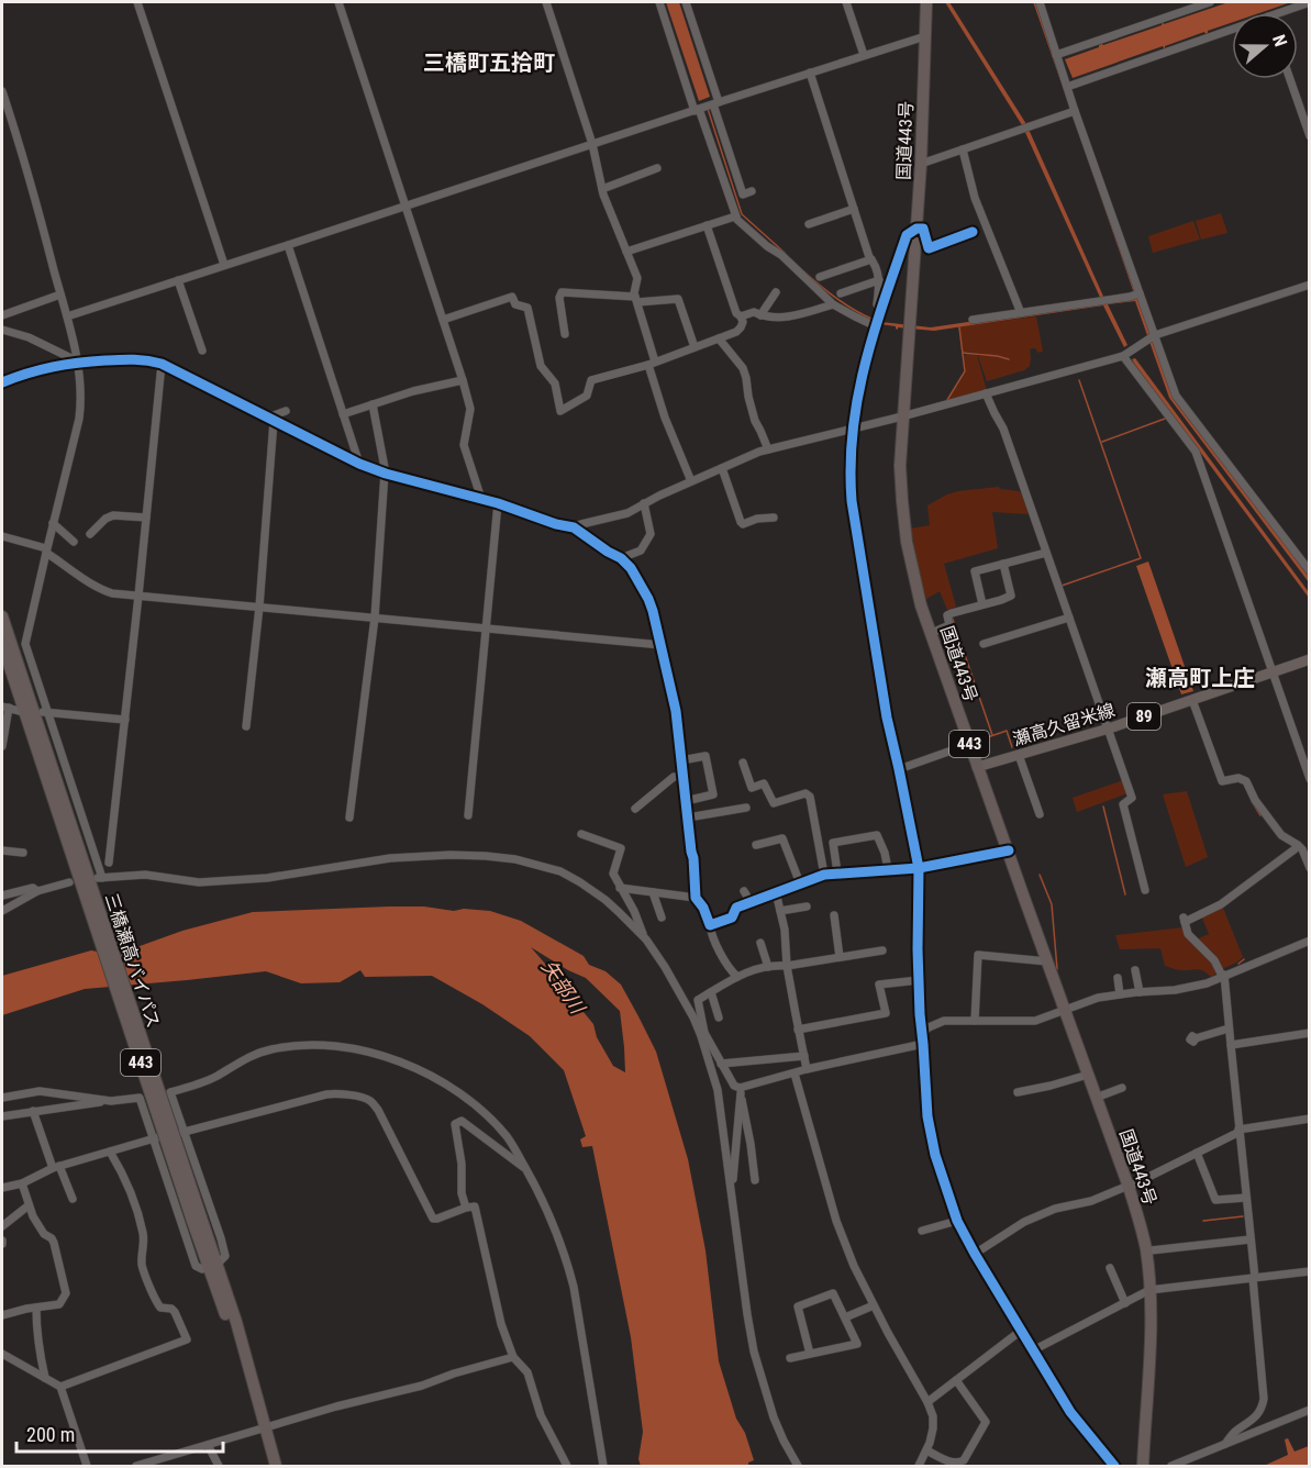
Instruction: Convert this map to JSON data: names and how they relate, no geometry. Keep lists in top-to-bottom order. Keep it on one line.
{"streets":{"highway":["国道443号","443","三橋瀬高バイパス"],"main road":["89","瀬高久留米線"]},"crossings":[["国道443号","瀬高久留米線"]],"districts":["三橋町五拾町","瀬高町上庄"],"water":["矢部川"],"scale_bar":"200 m","north":"right"}
